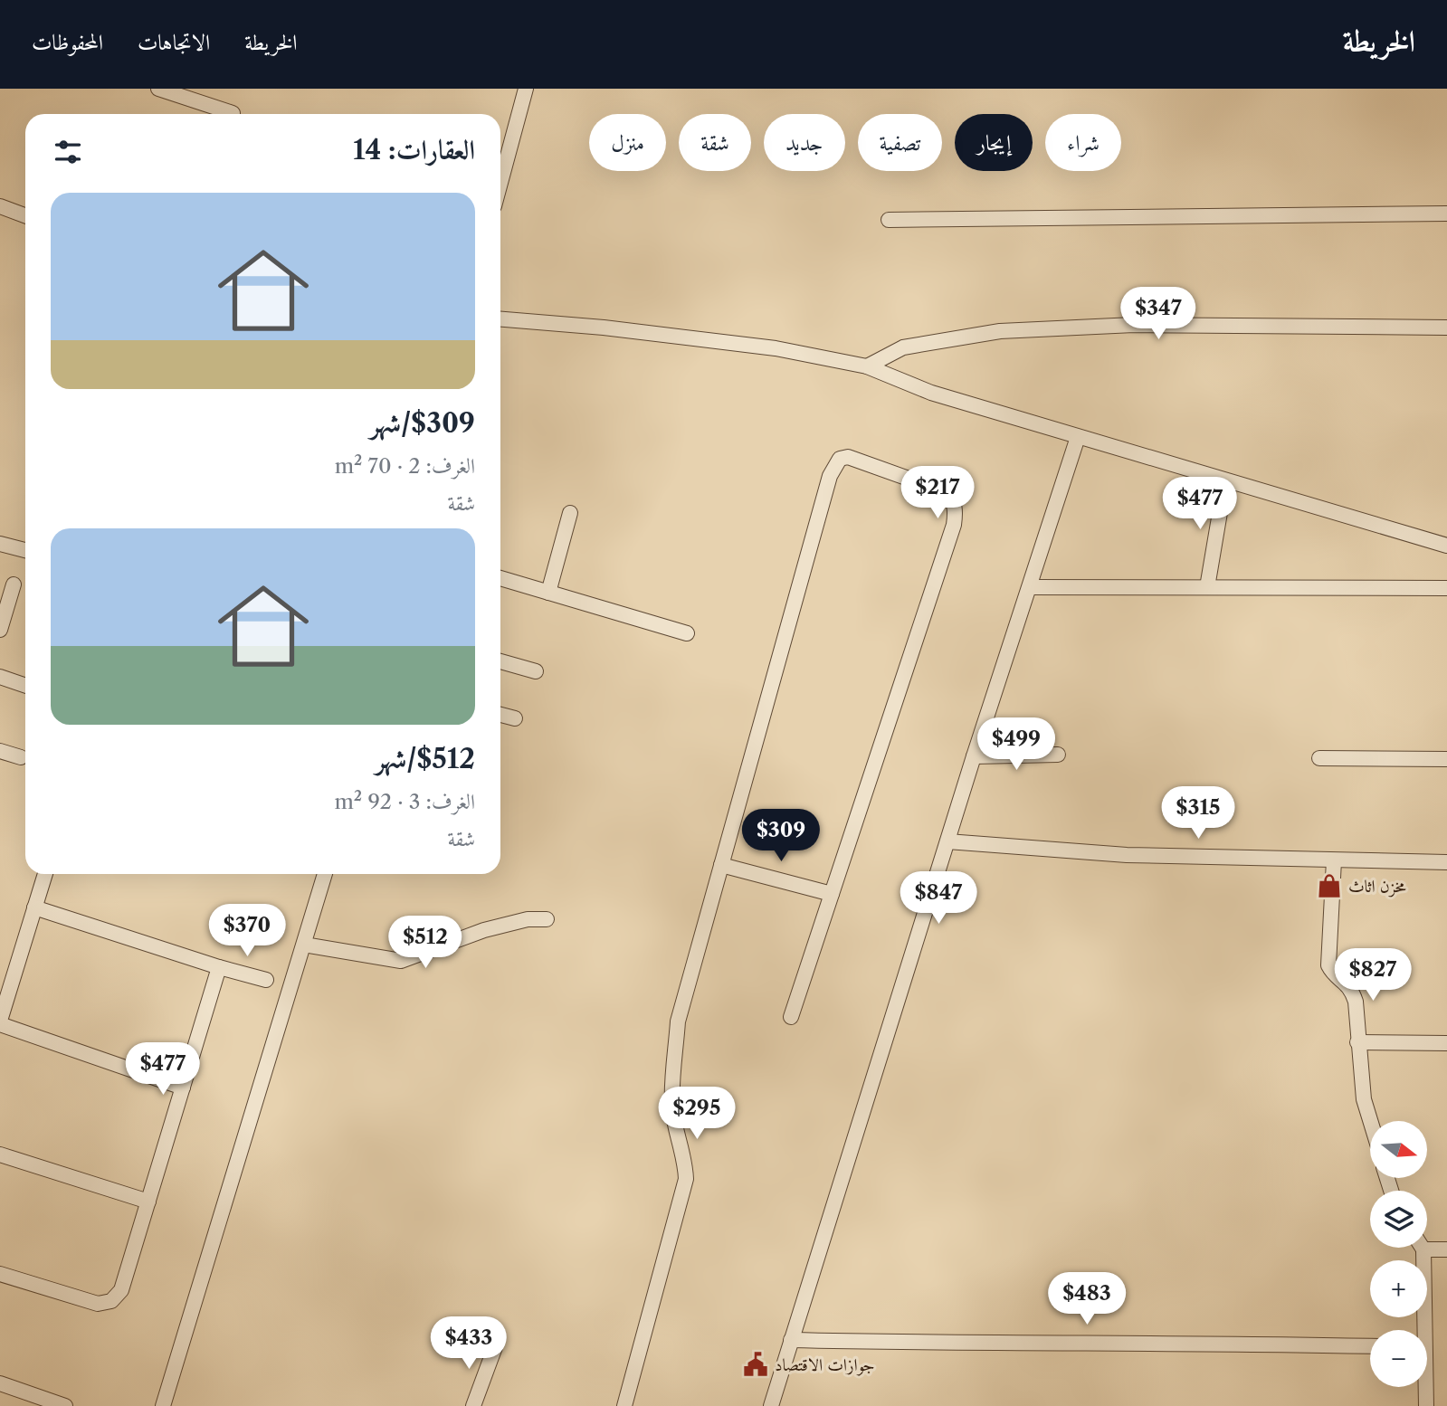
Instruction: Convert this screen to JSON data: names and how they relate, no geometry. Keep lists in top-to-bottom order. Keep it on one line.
{"places":{"shop":["مخزن اثاث"],"public building":["جوازات الاقتصاد"]},"north":"right","page":{"header":"الخريطة","nav":["الخريطة","الاتجاهات","المحفوظات"],"chip":["شراء","إيجار","تصفية","جديد","شقة","منزل"],"heading":"العقارات: 14","list":[{"name":"$309/شهر","note":"الغرف: 2 · 70 m² · شقة"},{"name":"$512/شهر","note":"الغرف: 3 · 92 m² · شقة"}],"price":["$347","$217","$477","$499","$315","$309","$847","$370","$512","$827","$477","$295","$483","$433"],"map_buttons":["+","−"]}}
